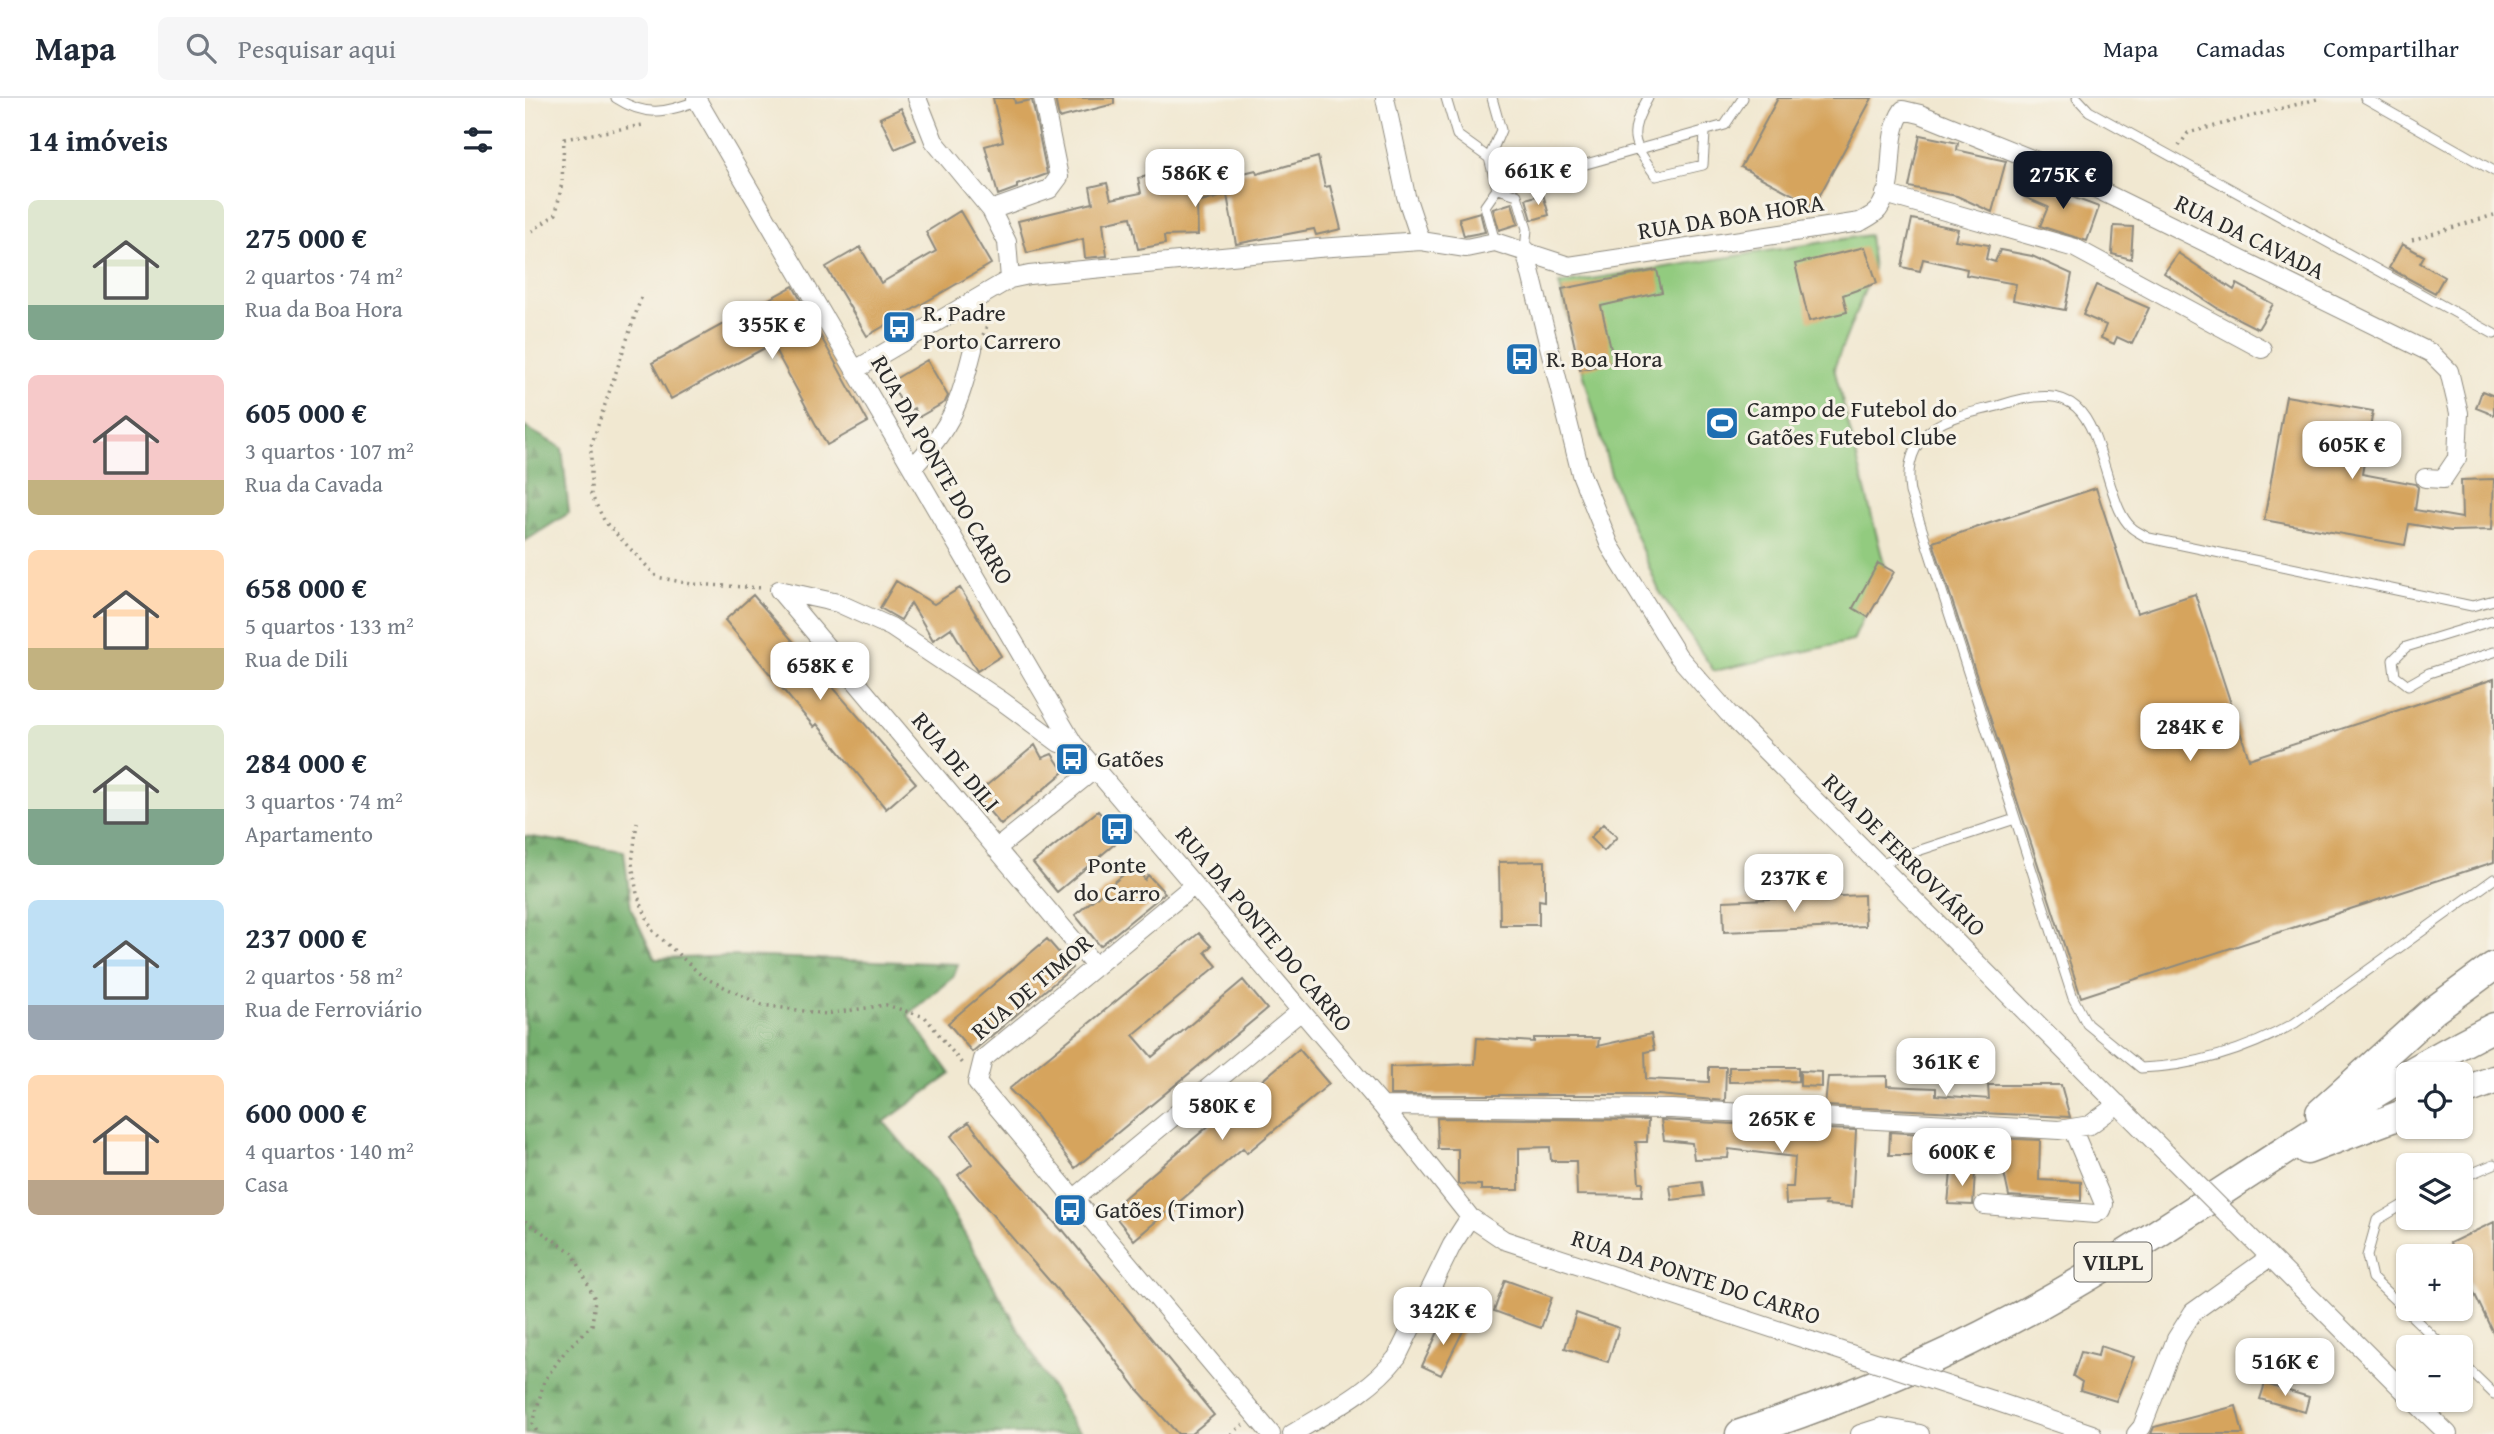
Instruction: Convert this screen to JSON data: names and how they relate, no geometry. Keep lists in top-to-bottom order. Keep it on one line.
{"streets":{"highway":["VILPL"],"street":["RUA DA BOA HORA","RUA DA CAVADA","RUA DA PONTE DO CARRO","RUA DE DILI","RUA DE FERROVIÁRIO","RUA DE TIMOR"]},"crossings":[["RUA DA BOA HORA","RUA DA CAVADA"],["RUA DA BOA HORA","RUA DA PONTE DO CARRO"],["RUA DA BOA HORA","RUA DE FERROVIÁRIO"],["RUA DA PONTE DO CARRO","RUA DE TIMOR"],["RUA DE DILI","RUA DE TIMOR"]],"places":{"bus stop":["R. Padre Porto Carrero","R. Boa Hora","Gatões","Ponte do Carro","Gatões (Timor)"],"sports":["Campo de Futebol do Gatões Futebol Clube"]},"page":{"header":"Mapa","search":"Pesquisar aqui","nav":["Mapa","Camadas","Compartilhar"],"heading":"14 imóveis","price":["661K €","586K €","275K €","355K €","605K €","658K €","284K €","237K €","361K €","580K €","265K €","600K €","342K €","516K €"],"list":[{"name":"275 000 €","note":"2 quartos · 74 m² · Rua da Boa Hora"},{"name":"605 000 €","note":"3 quartos · 107 m² · Rua da Cavada"},{"name":"658 000 €","note":"5 quartos · 133 m² · Rua de Dili"},{"name":"284 000 €","note":"3 quartos · 74 m² · Apartamento"},{"name":"237 000 €","note":"2 quartos · 58 m² · Rua de Ferroviário"},{"name":"600 000 €","note":"4 quartos · 140 m² · Casa"}],"map_buttons":["+","−"]}}
